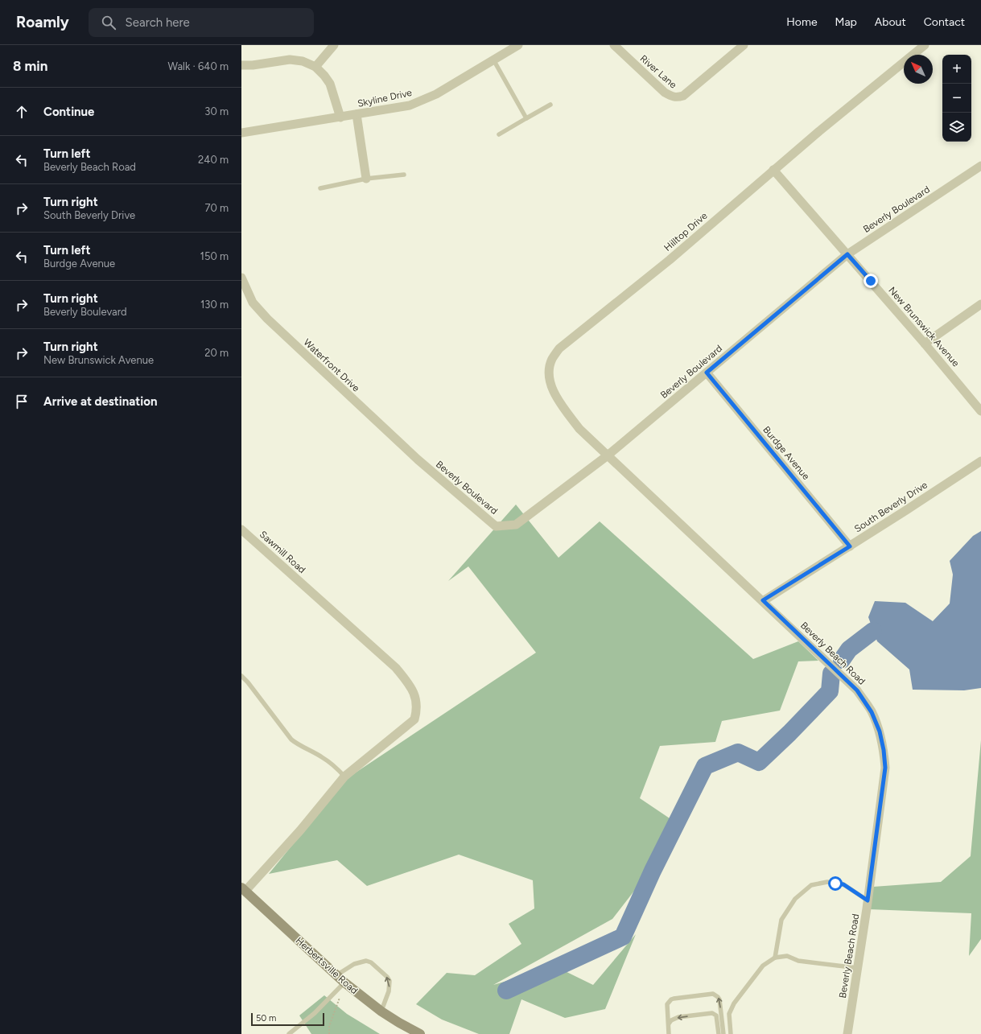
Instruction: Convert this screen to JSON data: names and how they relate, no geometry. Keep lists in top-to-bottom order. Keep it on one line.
{"streets":{"main road":["Herbertsville Road"],"street":["River Lane","Skyline Drive","Beverly Boulevard","Hilltop Drive","New Brunswick Avenue","Waterfront Drive","Burdge Avenue","South Beverly Drive","Sawmill Road","Beverly Beach Road"]},"crossings":[["Beverly Boulevard","Hilltop Drive"],["Beverly Boulevard","New Brunswick Avenue"],["Beverly Boulevard","Waterfront Drive"],["Beverly Boulevard","Burdge Avenue"],["Beverly Boulevard","Beverly Beach Road"],["Hilltop Drive","New Brunswick Avenue"],["Hilltop Drive","Beverly Beach Road"],["Burdge Avenue","South Beverly Drive"],["South Beverly Drive","Beverly Beach Road"]],"scale_bar":"50 m","north":"top left","page":{"header":"Roamly","search":"Search here","nav":["Home","Map","About","Contact"],"heading":["8 min","Walk · 640 m"],"map_buttons":["+","−"],"list":[["Continue","30 m"],["Turn left","Beverly Beach Road","240 m"],["Turn right","South Beverly Drive","70 m"],["Turn left","Burdge Avenue","150 m"],["Turn right","Beverly Boulevard","130 m"],["Turn right","New Brunswick Avenue","20 m"],"Arrive at destination"],"scale":"50 m"}}
